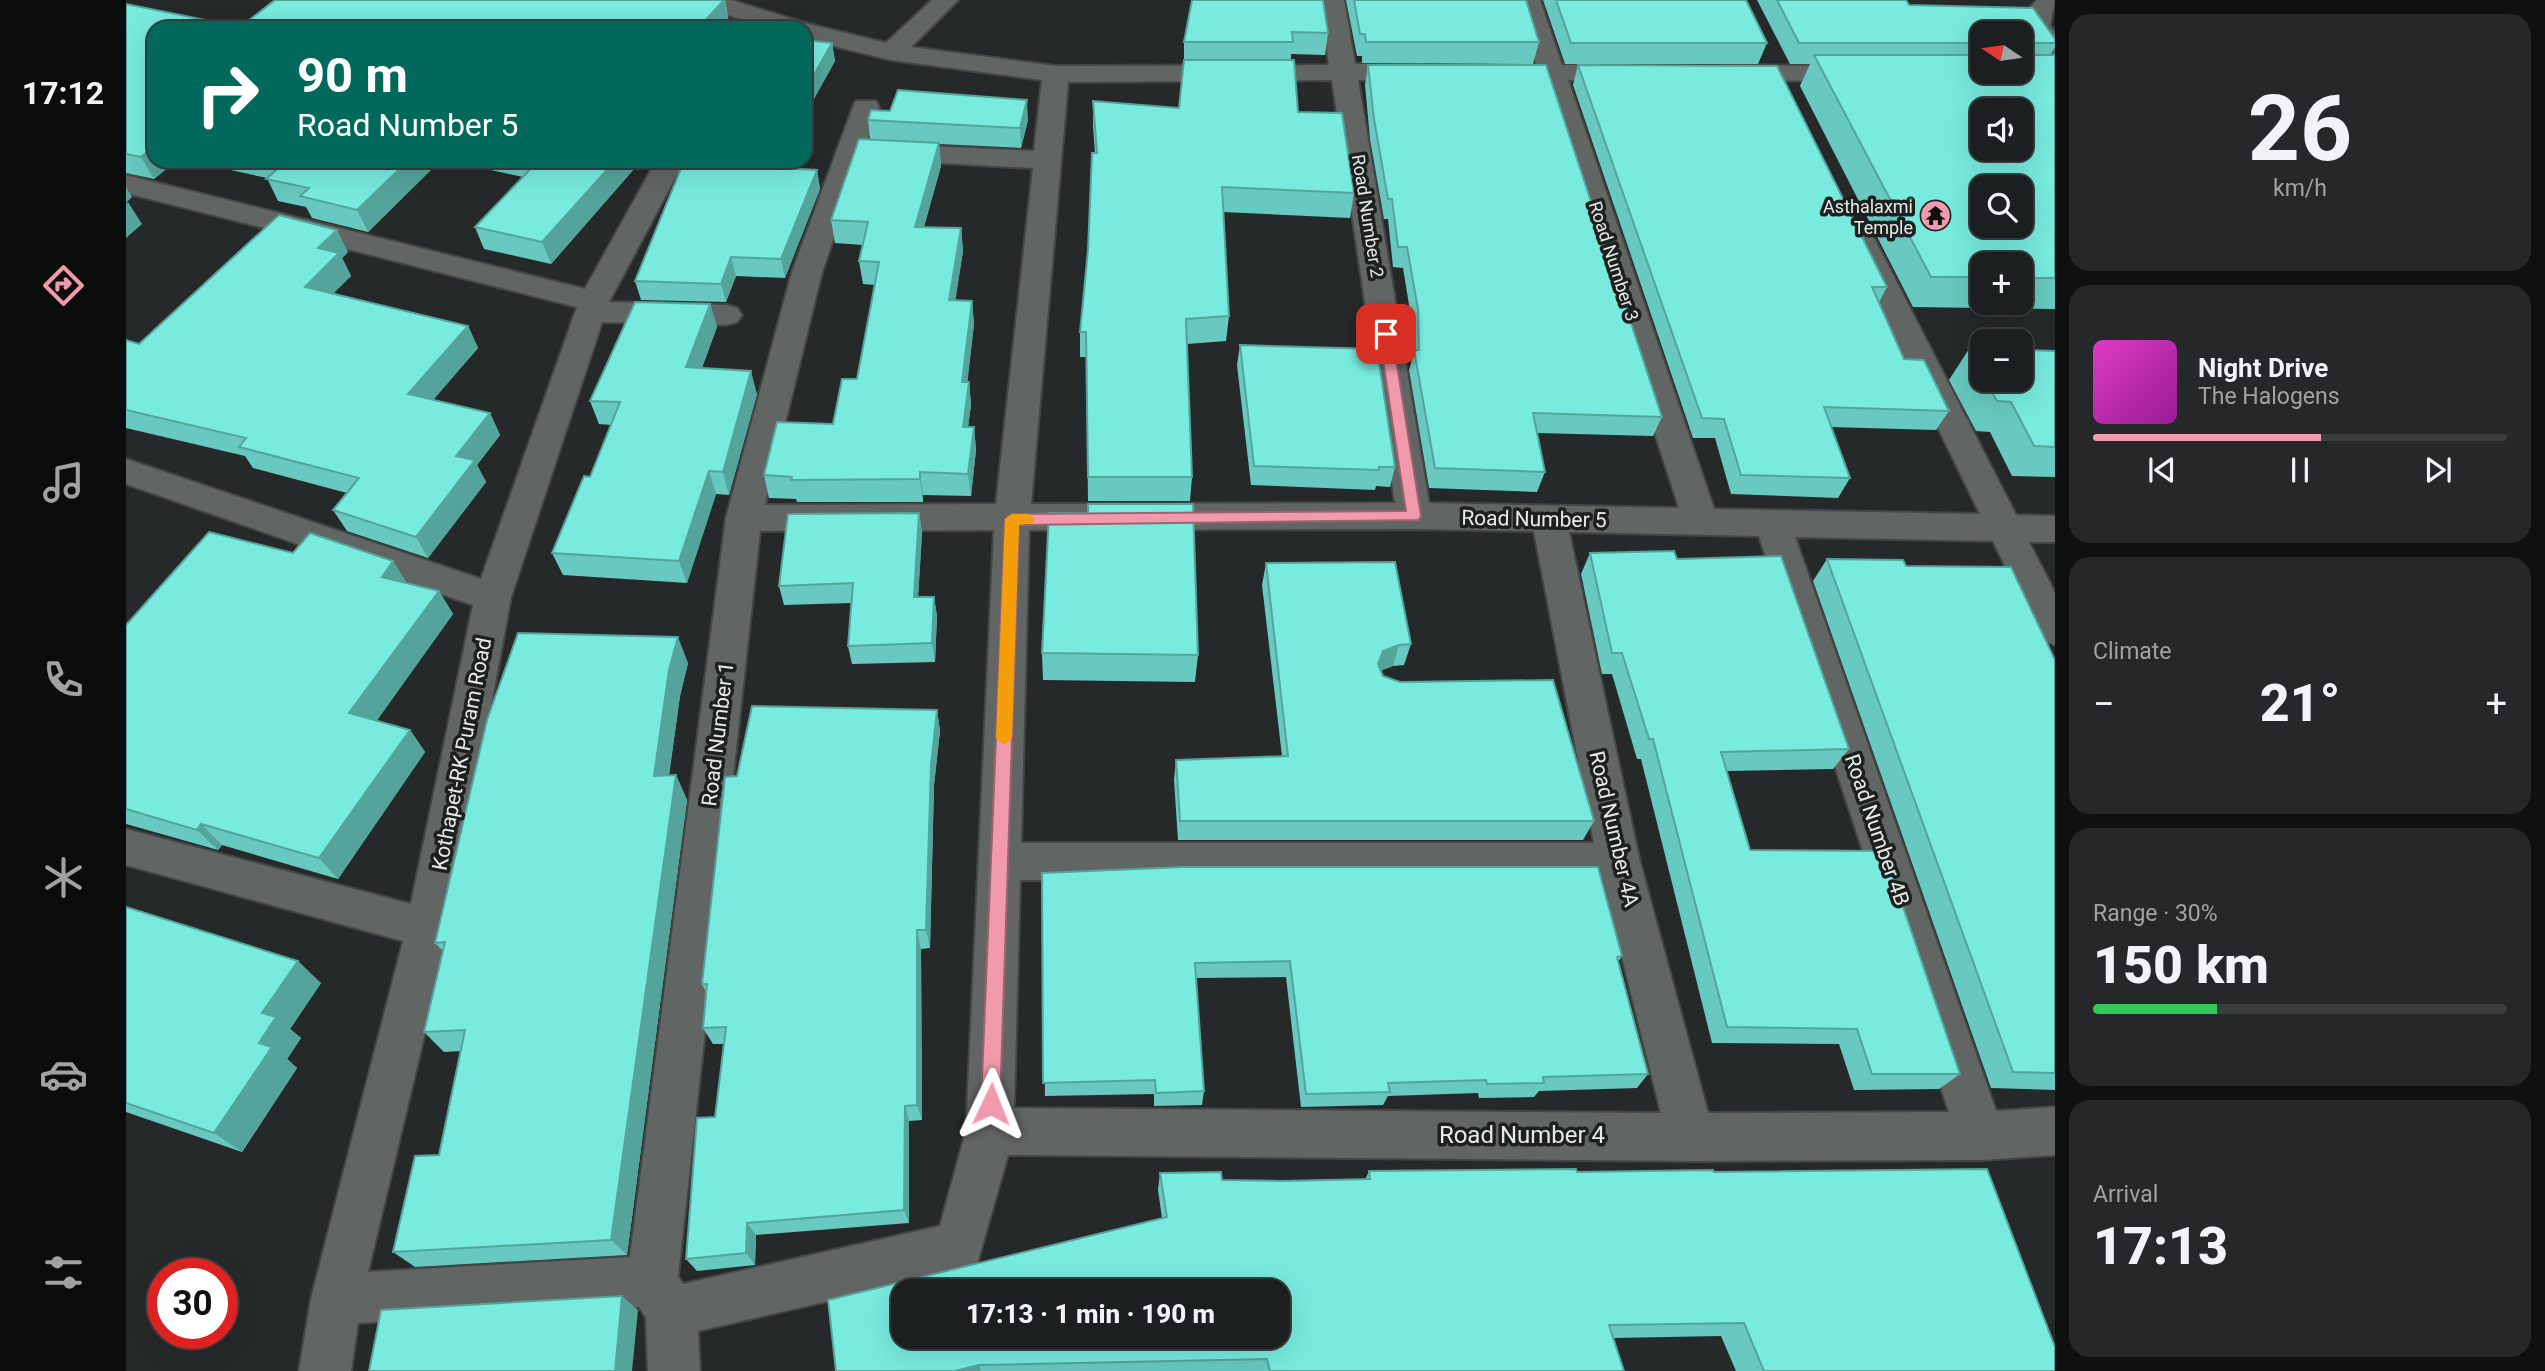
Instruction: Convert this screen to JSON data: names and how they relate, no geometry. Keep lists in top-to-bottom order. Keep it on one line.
{"streets":{"street":["Road Number 2","Road Number 3","Road Number 5","Road Number 1","Kothapet-RK Puram Road","Road Number 4A","Road Number 4B","Road Number 4"]},"crossings":[["Road Number 2","Road Number 5"],["Road Number 3","Road Number 5"],["Road Number 5","Road Number 1"],["Road Number 5","Road Number 4A"],["Road Number 5","Road Number 4B"],["Road Number 4A","Road Number 4"],["Road Number 4B","Road Number 4"]],"places":{"temple":["Asthalaxmi Temple"]},"north":"left","page":{"tabs":"17:12","tile":[["26","km/h"],"Climate",["Range · 30%","150 km"],["Arrival","17:13"]],"map_buttons":["+","−"],"turn":["90 m","Road Number 5"],"song":["Night Drive","The Halogens"],"heat":["−","21°","+"],"limit":"30","trip":"17:13 · 1 min · 190 m"}}
